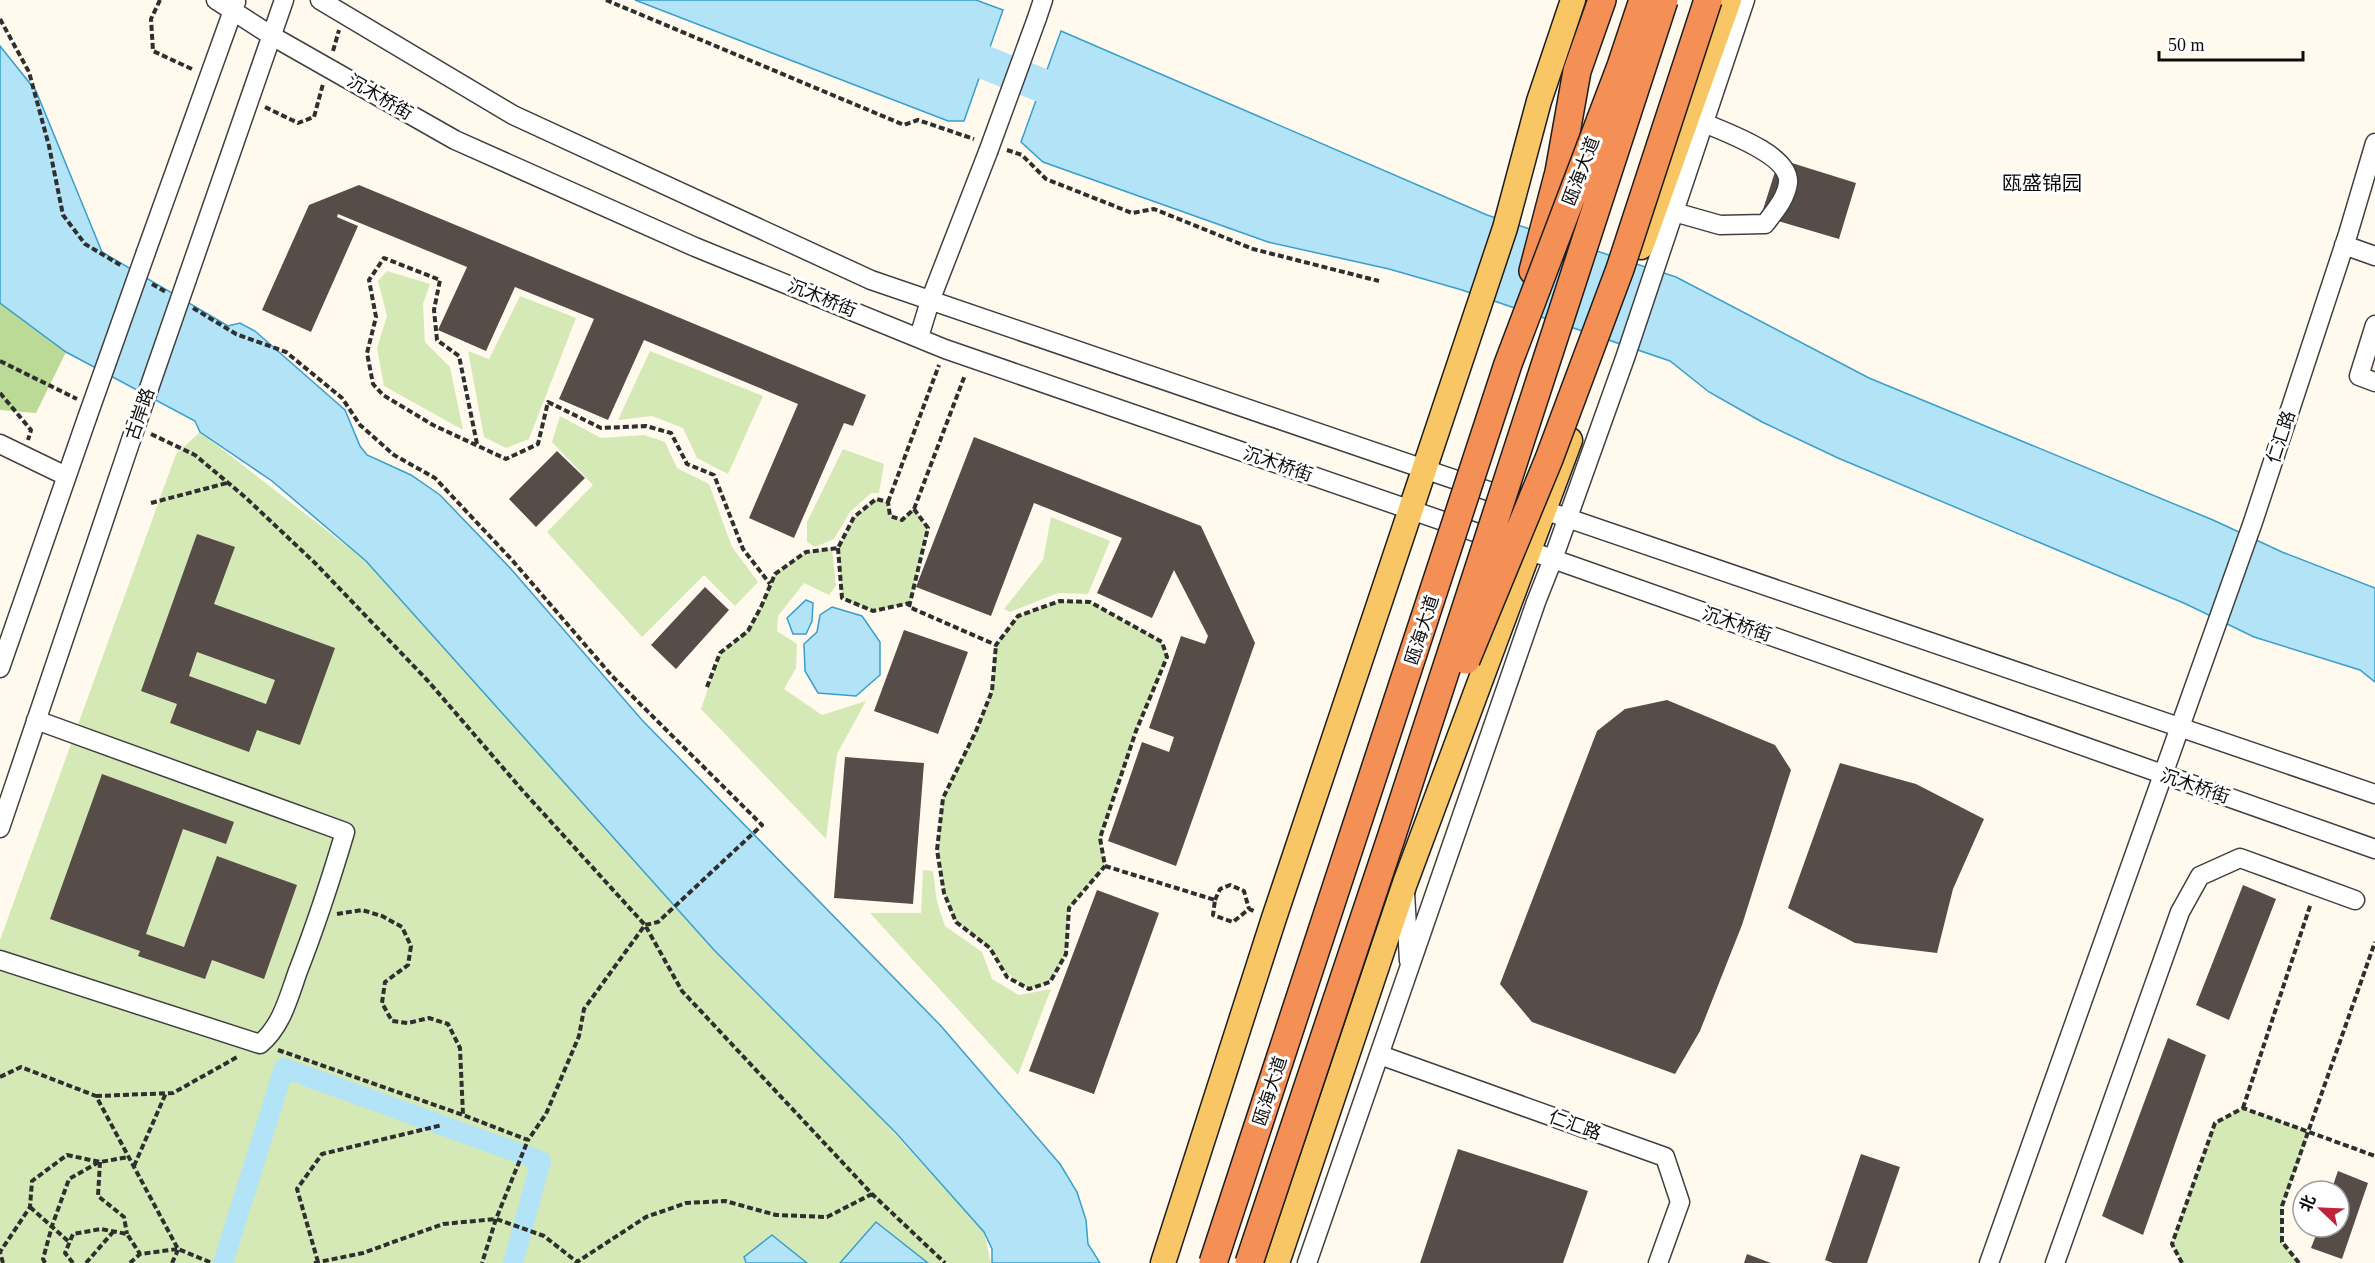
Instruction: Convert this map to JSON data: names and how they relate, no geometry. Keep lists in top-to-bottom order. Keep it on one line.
{"streets":{"highway":["瓯海大道"],"street":["沉木桥街","古岸路","仁汇路"]},"crossings":[["沉木桥街","古岸路"],["沉木桥街","仁汇路"]],"districts":["瓯盛锦园"],"scale_bar":"50 m","north":"top left"}
